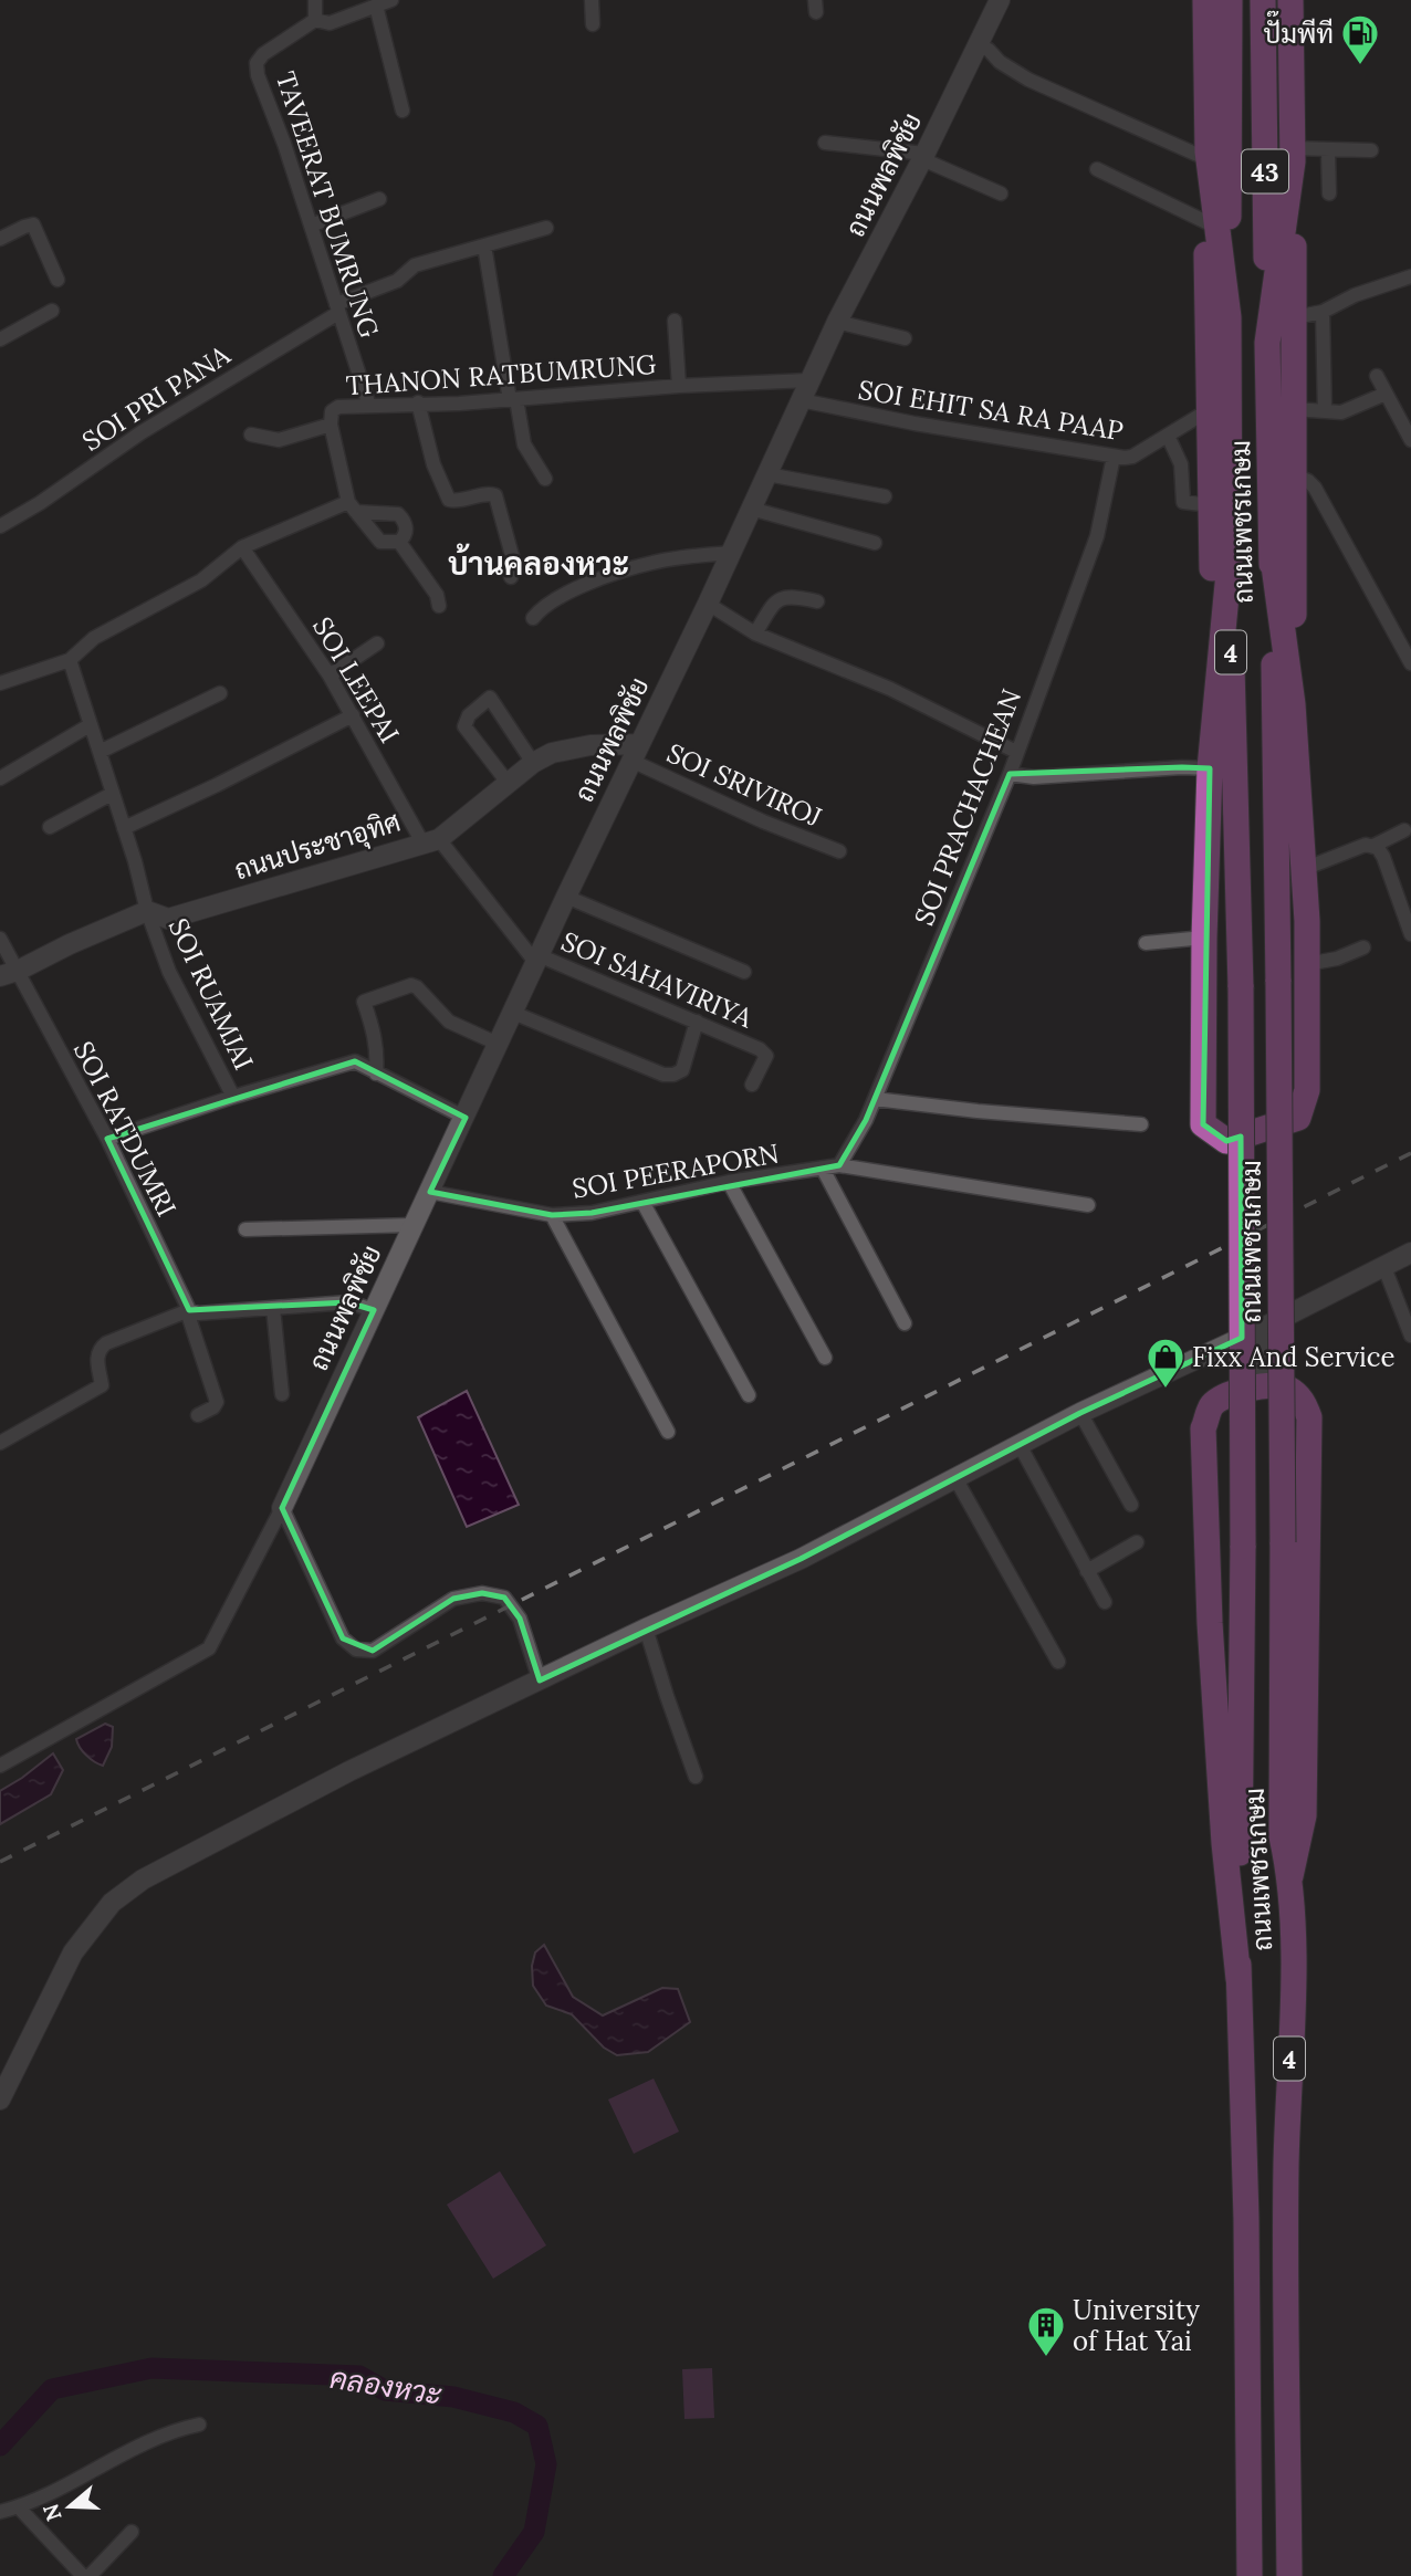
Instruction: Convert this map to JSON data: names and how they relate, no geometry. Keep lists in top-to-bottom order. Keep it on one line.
{"streets":{"highway":["43","ถนนเพชรเกษม","4"],"street":["ถนนพลพิชัย","TAVEERAT BUMRUNG","THANON RATBUMRUNG","SOI PRI PANA","SOI EHIT SA RA PAAP","SOI LEEPAI","SOI SRIVIROJ","SOI PRACHACHEAN","ถนนประชาอุทิศ","SOI SAHAVIRIYA","SOI RUAMJAI","SOI RATDUMRI","SOI PEERAPORN"]},"crossings":[["43","ถนนเพชรเกษม"],["ถนนพลพิชัย","THANON RATBUMRUNG"],["ถนนพลพิชัย","SOI EHIT SA RA PAAP"],["ถนนพลพิชัย","SOI LEEPAI"],["ถนนพลพิชัย","SOI SRIVIROJ"],["ถนนพลพิชัย","ถนนประชาอุทิศ"],["ถนนพลพิชัย","SOI SAHAVIRIYA"],["ถนนพลพิชัย","SOI PEERAPORN"],["TAVEERAT BUMRUNG","THANON RATBUMRUNG"],["TAVEERAT BUMRUNG","SOI PRI PANA"],["SOI EHIT SA RA PAAP","SOI PRACHACHEAN"],["SOI LEEPAI","ถนนประชาอุทิศ"],["SOI LEEPAI","SOI SAHAVIRIYA"],["SOI SRIVIROJ","ถนนประชาอุทิศ"],["SOI PRACHACHEAN","SOI PEERAPORN"],["ถนนประชาอุทิศ","SOI RUAMJAI"],["ถนนประชาอุทิศ","SOI RATDUMRI"]],"districts":["บ้านคลองหวะ"],"water":["คลองหวะ"],"places":{"fuel station":["ปั๊มพีที"],"shop":["Fixx And Service"],"building":["University of Hat Yai"]},"north":"left"}
